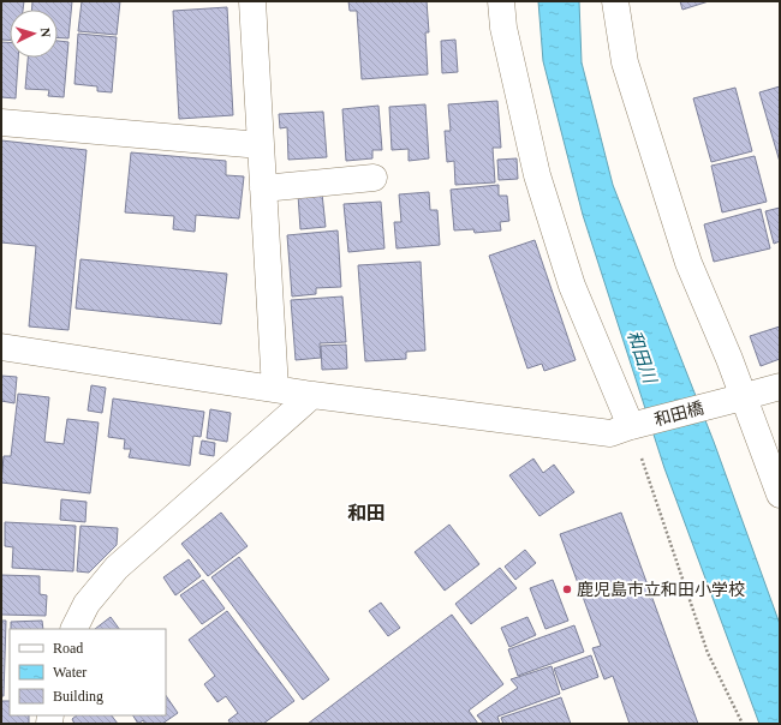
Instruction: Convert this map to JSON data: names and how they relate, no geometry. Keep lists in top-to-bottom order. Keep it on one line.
{"streets":{"street":["和田橋"]},"districts":["和田"],"water":["和田川"],"places":["鹿児島市立和田小学校"],"legend":["Road","Water","Building"],"north":"right"}
